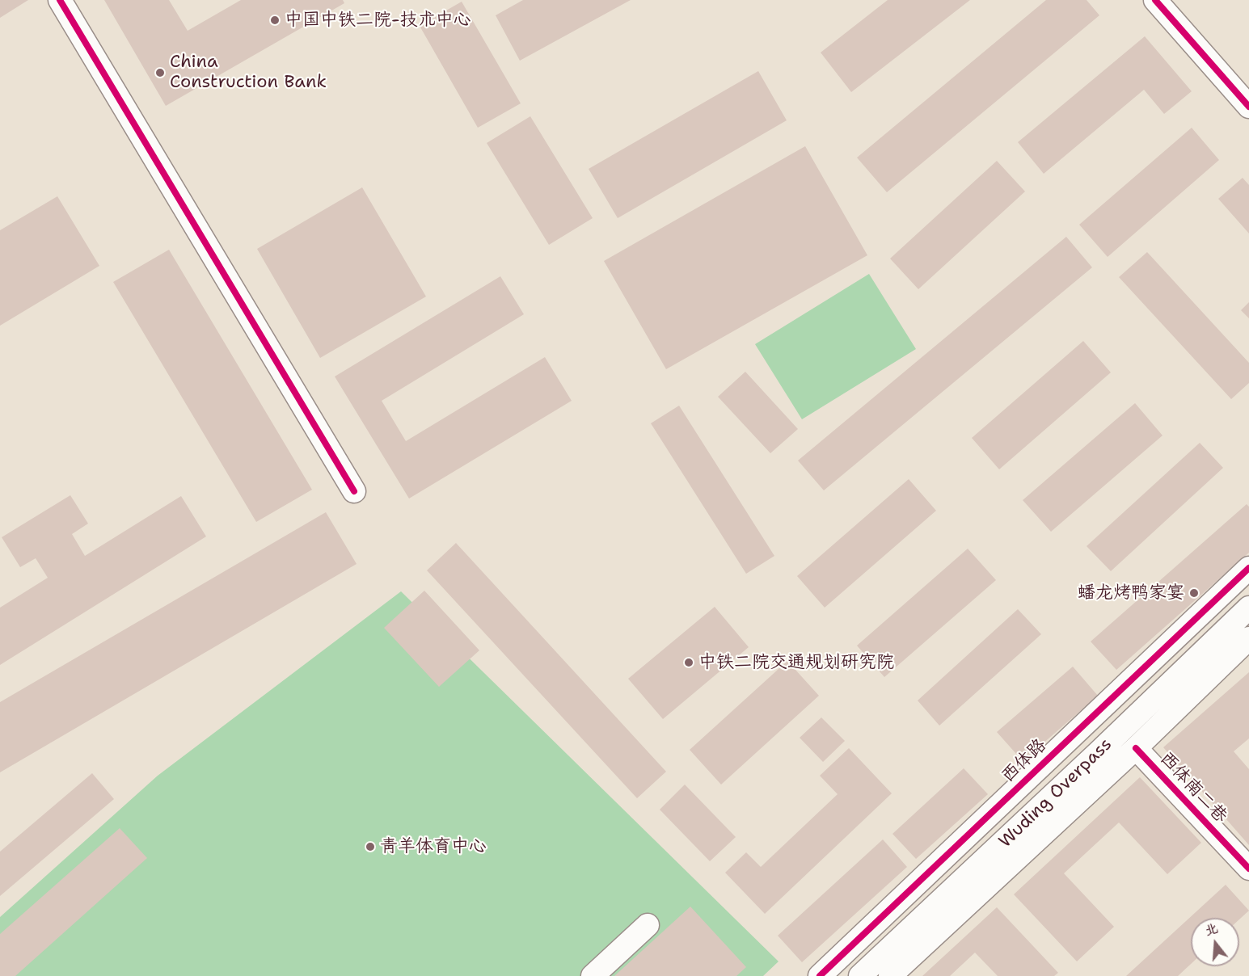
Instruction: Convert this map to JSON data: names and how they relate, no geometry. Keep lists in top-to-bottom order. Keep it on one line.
{"streets":{"street":["西体路","西体南二巷","Wuding Overpass"]},"places":["中国中铁二院-技术中心","China Construction Bank","蟠龙烤鸭家宴","中铁二院交通规划研究院","青羊体育中心"],"north":"top"}
